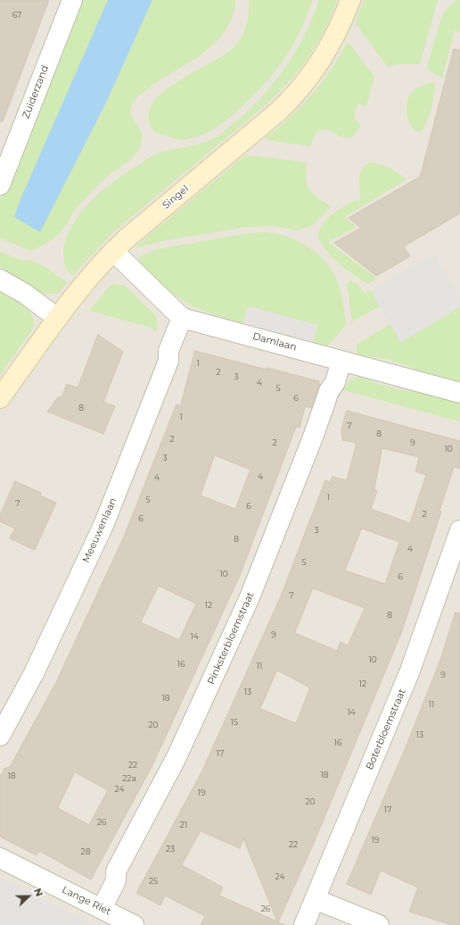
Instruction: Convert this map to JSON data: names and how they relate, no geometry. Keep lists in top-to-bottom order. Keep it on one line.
{"streets":{"main road":["Singel"],"street":["Zuiderzand","Damlaan","Meeuwenlaan","Pinksterbloemstraat","Boterbloemstraat","Lange Riet"]},"crossings":[["Singel","Damlaan"],["Damlaan","Meeuwenlaan"],["Damlaan","Pinksterbloemstraat"],["Pinksterbloemstraat","Lange Riet"]],"house_numbers":["67","1","2","3","4","5","6","8","1","7","8","2","2","9","10","3","4","4","1","5","7","6","2","6","3","8","4","5","10","6","7","12","8","9","14","10","16","11","9","12","13","18","11","14","15","20","13","16","17","22","18","18","22a","24","19","20","17","26","21","19","22","23","28","24","25","26"],"north":"right"}
